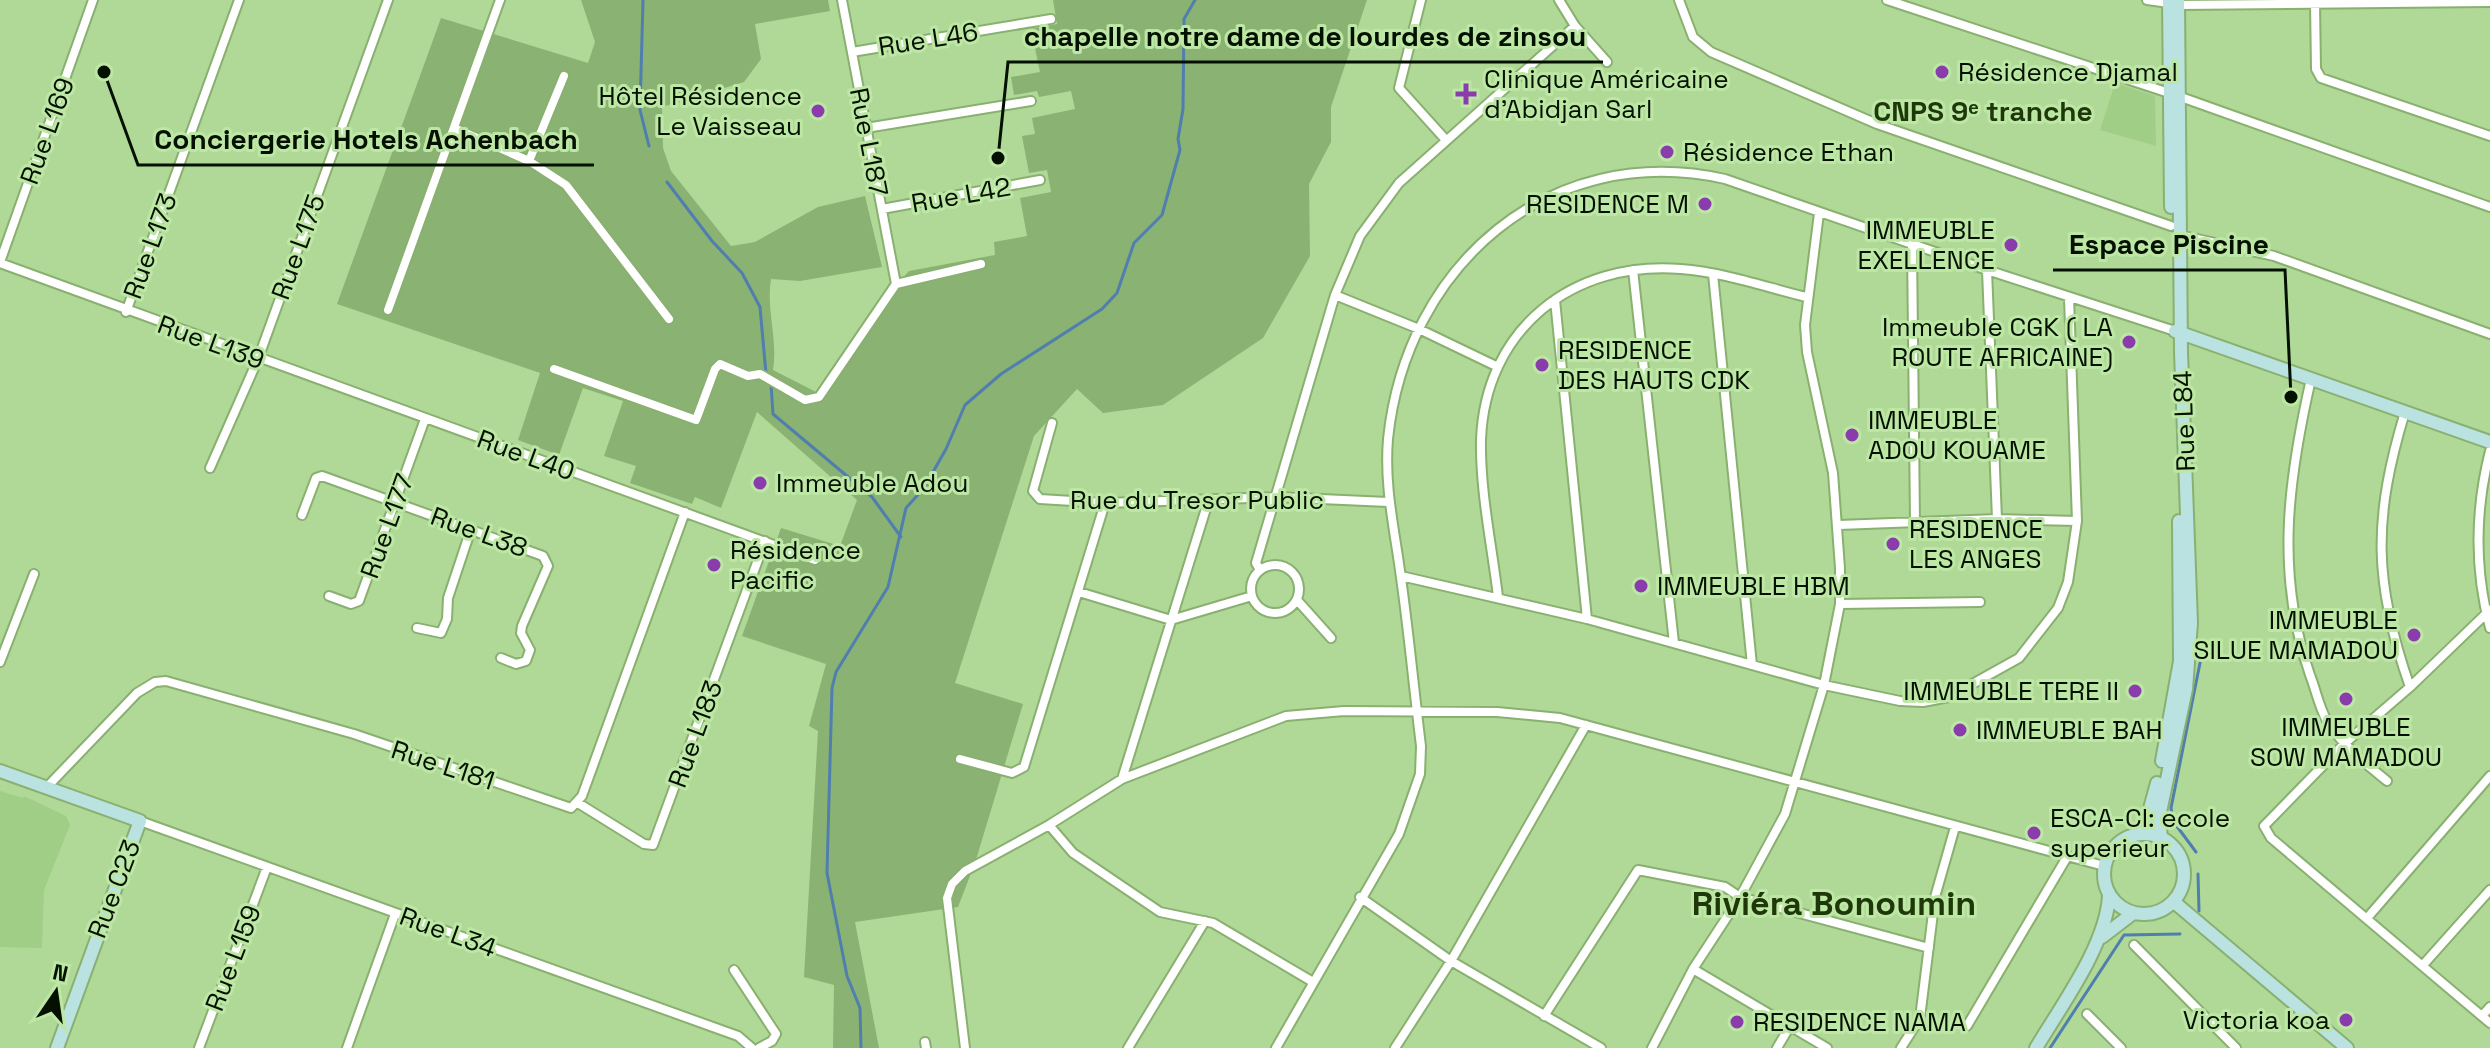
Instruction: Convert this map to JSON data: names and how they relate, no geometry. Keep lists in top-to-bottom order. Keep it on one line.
{"streets":{"street":["Rue L46","Rue L169","Rue L187","Rue L42","Rue L173","Rue L175","Rue L139","Rue L84","Rue L40","Rue du Tresor Public","Rue L177","Rue L38","Rue L183","Rue L181","Rue C23","Rue L34","Rue L159"]},"crossings":[["Rue L46","Rue L187"],["Rue L169","Rue L139"],["Rue L187","Rue L42"],["Rue L173","Rue L139"],["Rue L175","Rue L139"],["Rue L139","Rue L40"],["Rue L40","Rue L177"],["Rue L40","Rue L183"],["Rue L177","Rue L38"],["Rue L183","Rue L181"],["Rue C23","Rue L34"],["Rue L34","Rue L159"]],"districts":["CNPS 9ᵉ tranche","Riviéra Bonoumin"],"places":{"other":["Conciergerie Hotels Achenbach","Résidence Djamal","Hôtel Résidence Le Vaisseau","Résidence Ethan","chapelle notre dame de lourdes de zinsou","RESIDENCE M","IMMEUBLE EXELLENCE","Immeuble CGK ( LA ROUTE AFRICAINE)","RESIDENCE DES HAUTS CDK","Espace Piscine","IMMEUBLE ADOU KOUAME","Immeuble Adou","RESIDENCE LES ANGES","Résidence Pacific","IMMEUBLE HBM","IMMEUBLE SILUE MAMADOU","IMMEUBLE TERE II","IMMEUBLE SOW MAMADOU","IMMEUBLE BAH","ESCA-CI: ecole superieur","Victoria koa","RESIDENCE NAMA"],"health":["Clinique Américaine d'Abidjan Sarl"]},"north":"top"}
